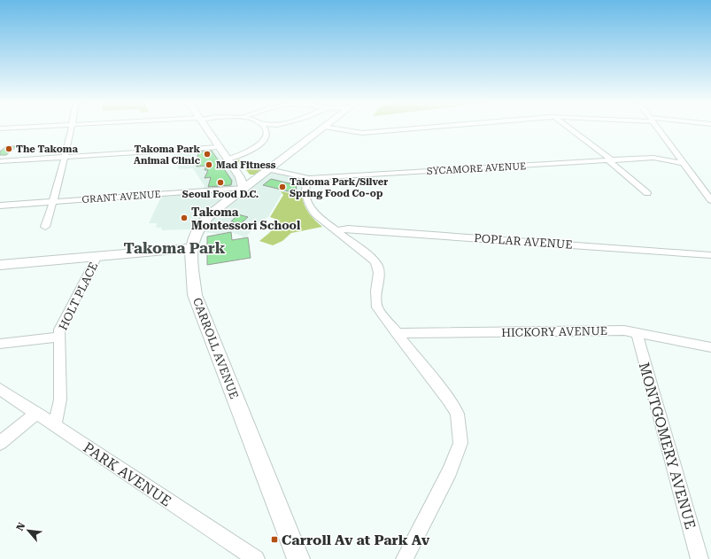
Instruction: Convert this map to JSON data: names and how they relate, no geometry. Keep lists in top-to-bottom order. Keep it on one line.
{"streets":{"main road":["CARROLL AVENUE"],"street":["SYCAMORE AVENUE","GRANT AVENUE","POPLAR AVENUE","HOLT PLACE","HICKORY AVENUE","MONTGOMERY AVENUE","PARK AVENUE"]},"crossings":[["SYCAMORE AVENUE","CARROLL AVENUE"],["GRANT AVENUE","CARROLL AVENUE"],["HOLT PLACE","PARK AVENUE"],["HICKORY AVENUE","MONTGOMERY AVENUE"]],"districts":["Takoma Park"],"places":{"other":["The Takoma","Takoma Park Animal Clinic","Mad Fitness","Seoul Food D.C.","Takoma Park/Silver Spring Food Co-op","Takoma Montessori School"],"transit":["Carroll Av at Park Av"]},"north":"top left"}
